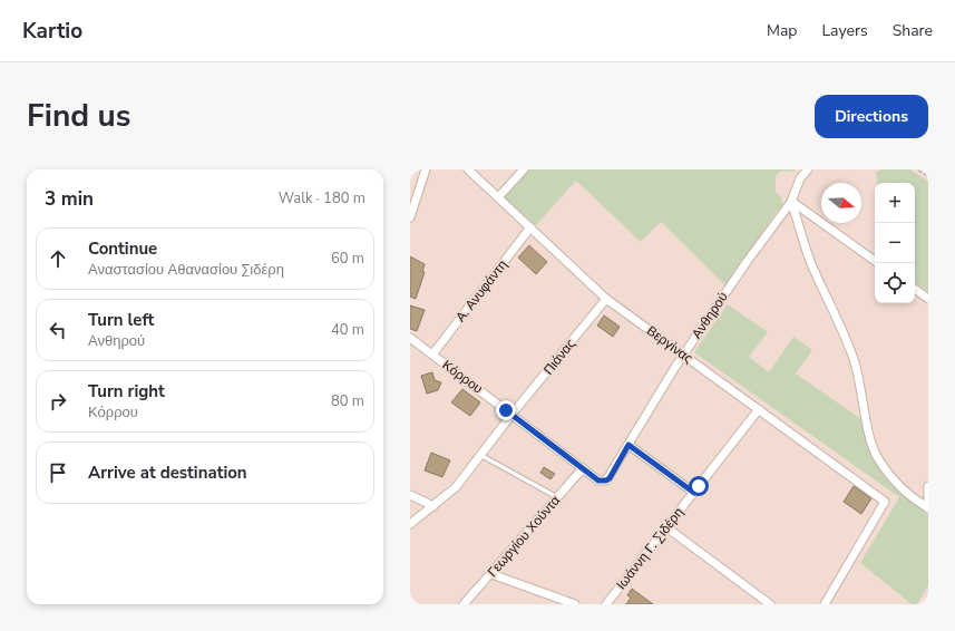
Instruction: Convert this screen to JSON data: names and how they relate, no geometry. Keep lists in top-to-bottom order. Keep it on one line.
{"streets":{"street":["Α. Ανυφάντη","Ανθηρού","Βεργίνας","Πιάνας","Κόρρου","Γεωργίου Χούντα","Ιωάννη Γ. Σιδέρη"]},"crossings":[["Α. Ανυφάντη","Βεργίνας"],["Α. Ανυφάντη","Κόρρου"],["Ανθηρού","Βεργίνας"],["Ανθηρού","Κόρρου"],["Βεργίνας","Πιάνας"],["Βεργίνας","Ιωάννη Γ. Σιδέρη"],["Πιάνας","Κόρρου"],["Κόρρου","Γεωργίου Χούντα"]],"north":"right","page":{"header":"Kartio","nav":["Map","Layers","Share"],"title":"Find us","buttons":"Directions","heading":["3 min","Walk · 180 m"],"map_buttons":["+","−"],"list":[["Continue","Αναστασίου Αθανασίου Σιδέρη","60 m"],["Turn left","Ανθηρού","40 m"],["Turn right","Κόρρου","80 m"],"Arrive at destination"]}}
